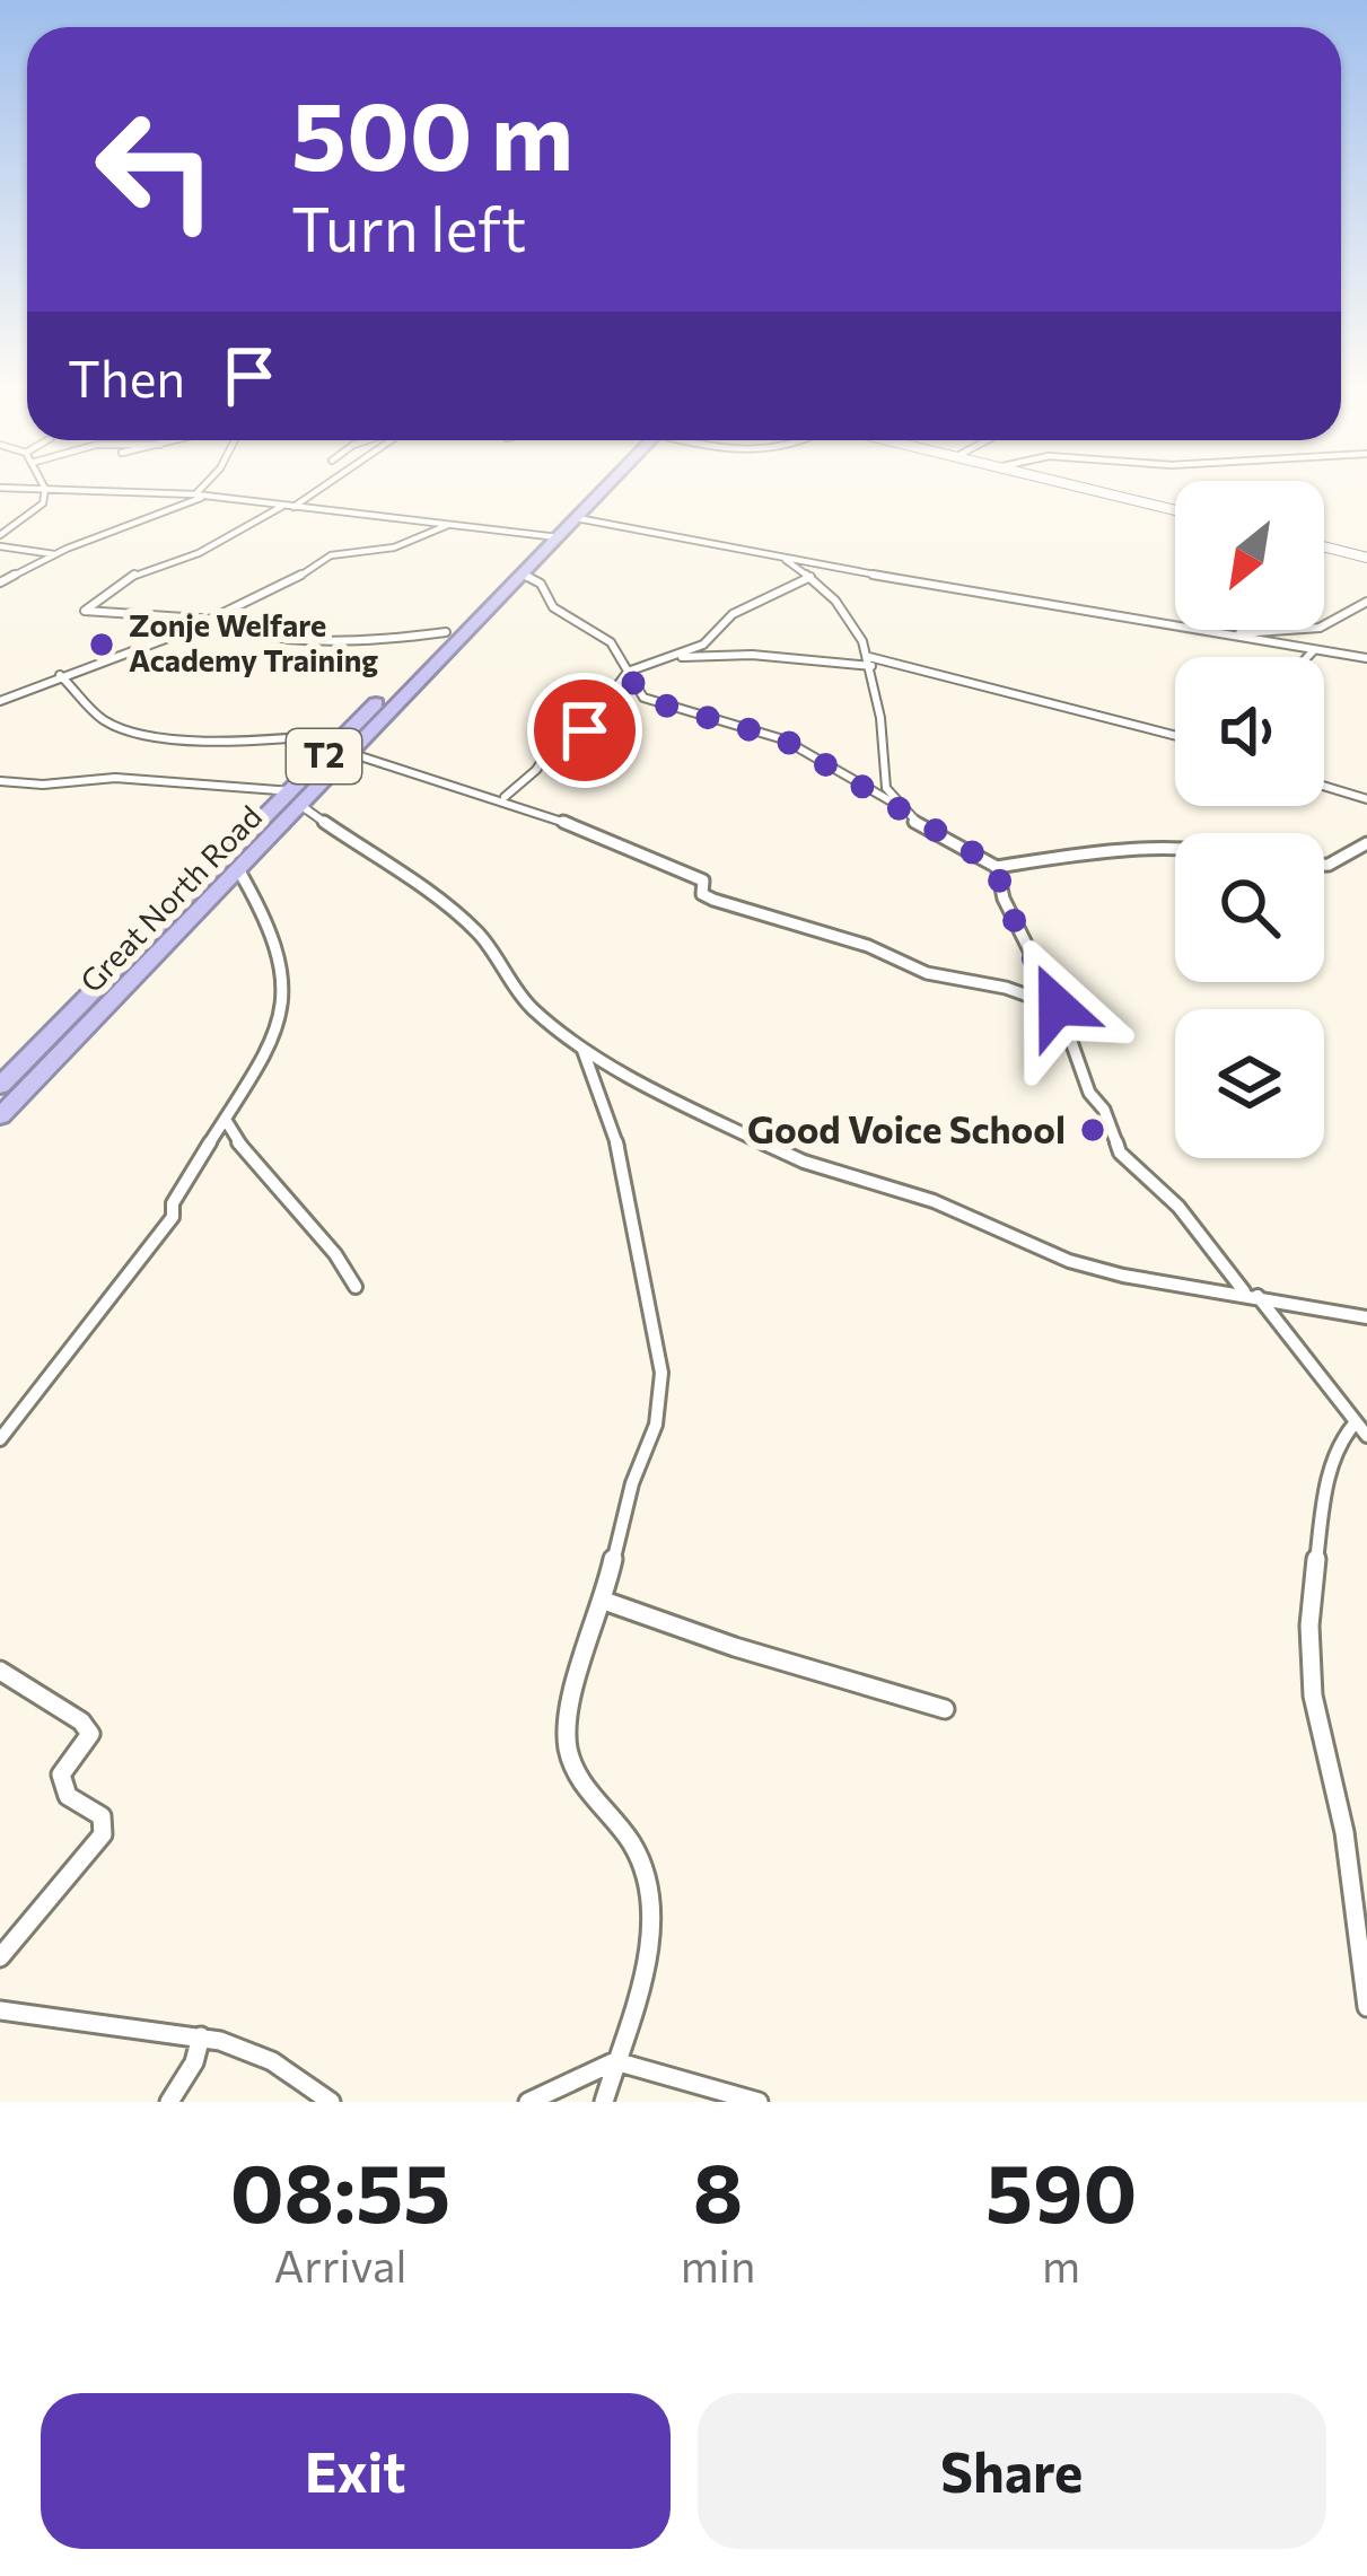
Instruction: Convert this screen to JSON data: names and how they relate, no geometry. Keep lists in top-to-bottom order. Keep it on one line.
{"streets":{"highway":["T2","Great North Road"]},"places":["Zonje Welfare Academy Training","Good Voice School"],"north":"bottom left","page":{"turn":["500 m","Turn left"],"then":"Then","eta":["08:55","Arrival","8","min","590","m"],"buttons":["Exit","Share"]}}
